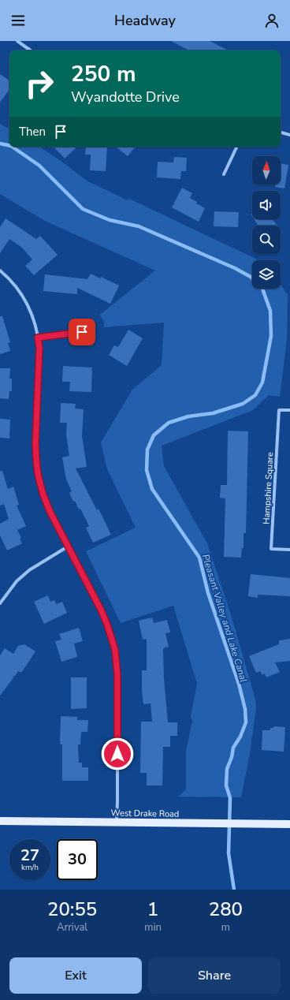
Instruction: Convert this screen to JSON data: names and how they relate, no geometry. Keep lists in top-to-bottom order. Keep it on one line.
{"streets":{"main road":["West Drake Road"],"street":["Hampshire Square"]},"water":["Pleasant Valley and Lake Canal"],"north":"top","page":{"header":"Headway","turn":["250 m","Wyandotte Drive"],"then":"Then","speed":"27 km/h","limit":"30","eta":["20:55","Arrival","1","min","280","m"],"buttons":["Exit","Share"]}}
